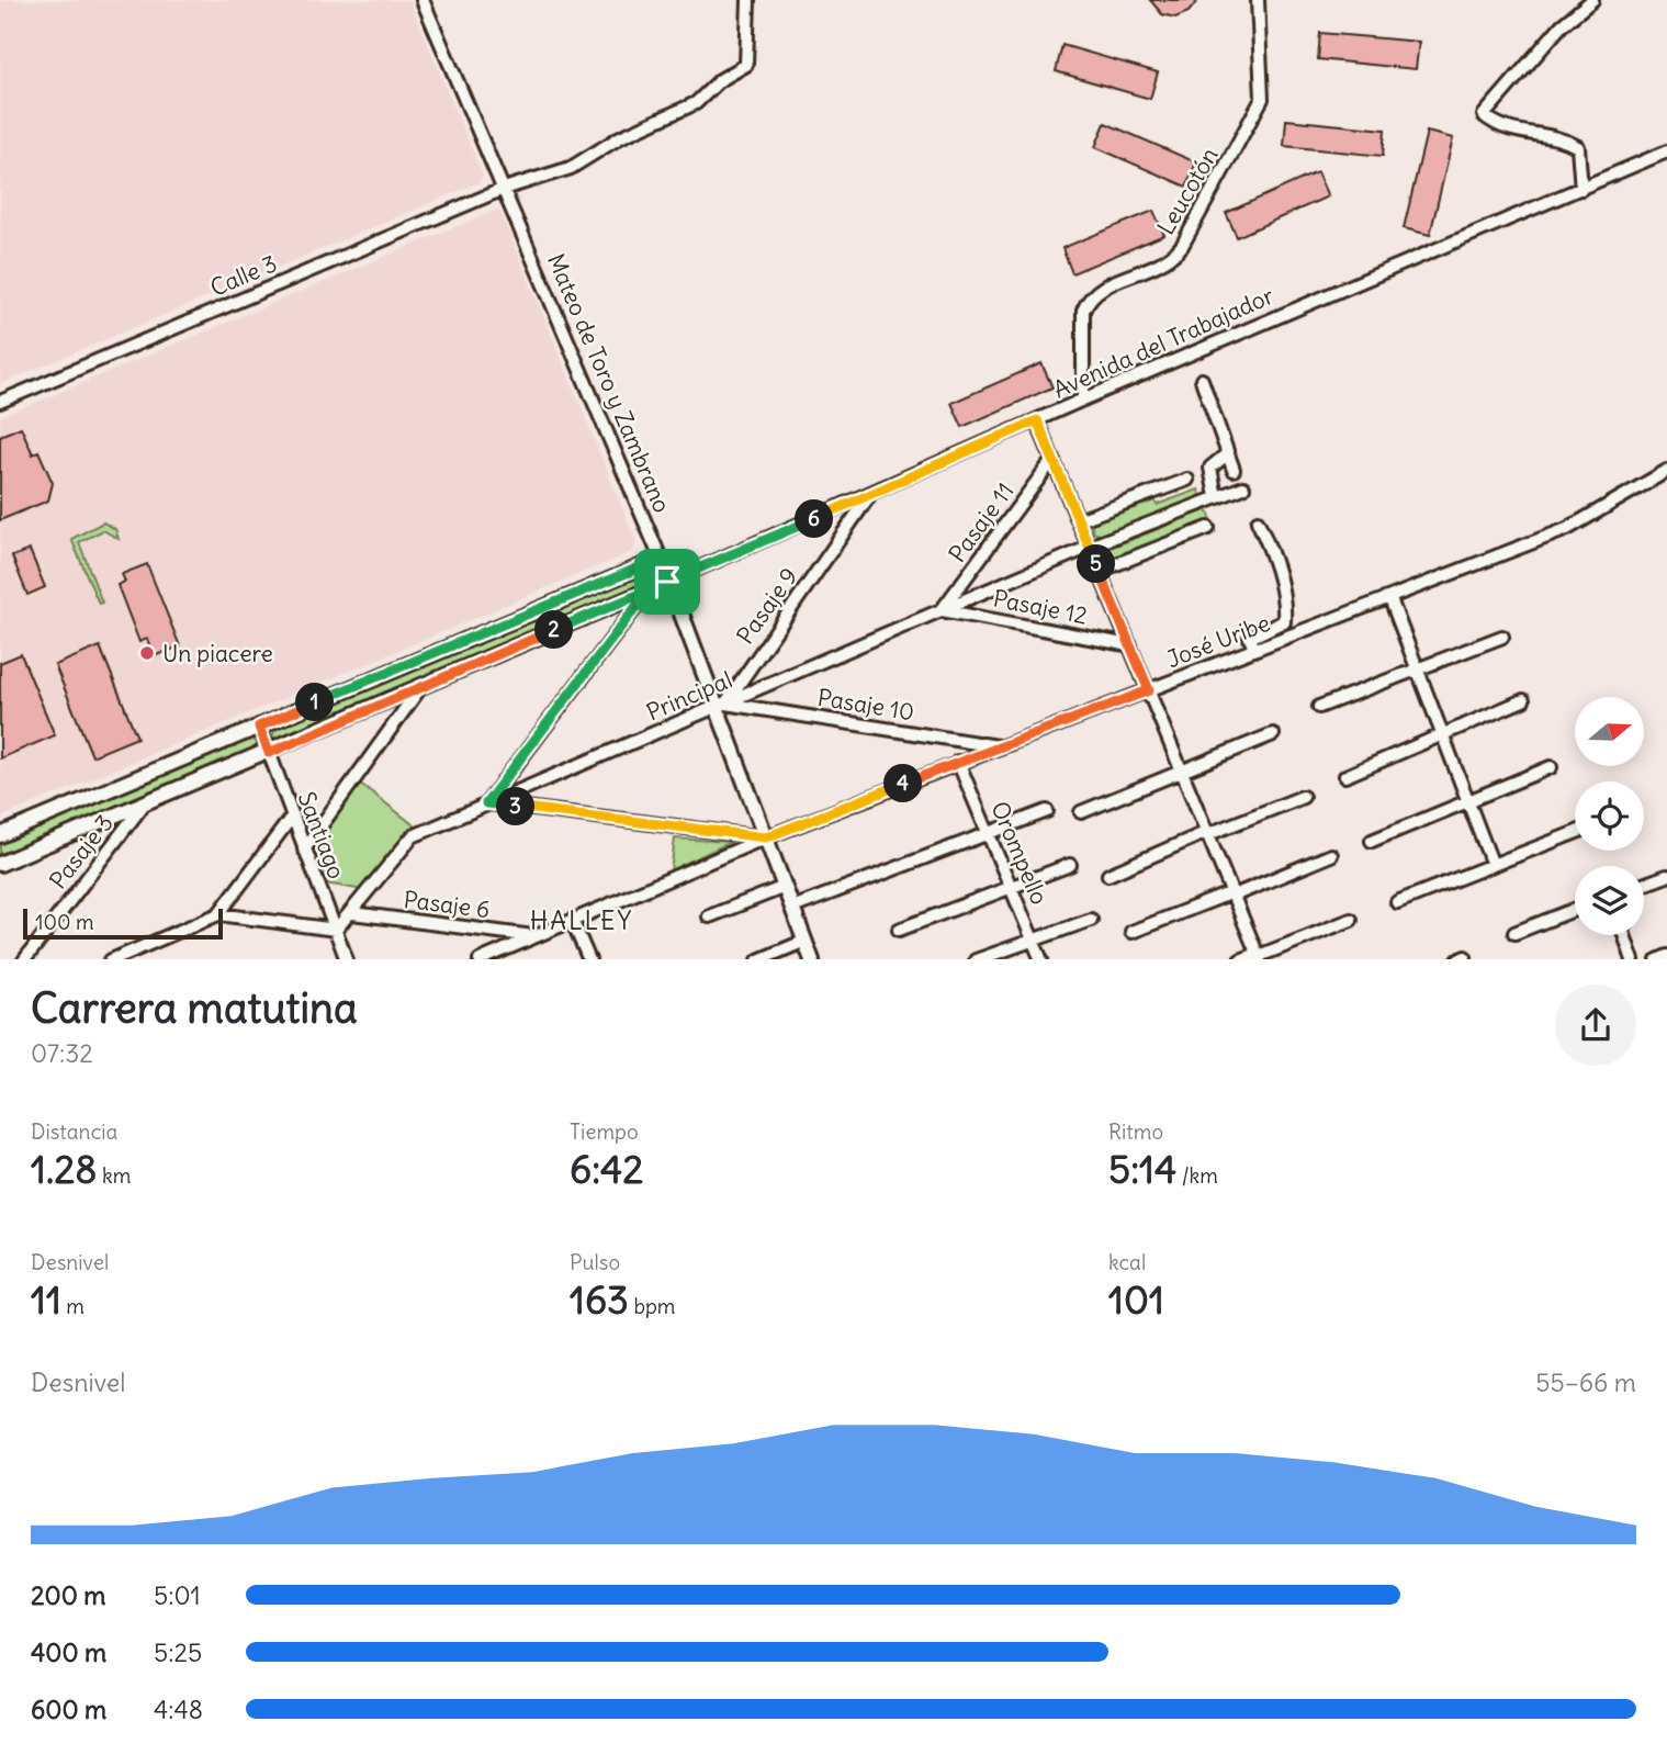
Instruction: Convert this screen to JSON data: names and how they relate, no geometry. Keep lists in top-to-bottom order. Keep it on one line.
{"streets":{"street":["Leucotón","Calle 3","Avenida del Trabajador","Mateo de Toro y Zambrano","Pasaje 11","Pasaje 9","Pasaje 12","José Uribe","Principal","Pasaje 10","Santiago","Pasaje 3","Orompello","Pasaje 6"]},"crossings":[["Leucotón","Avenida del Trabajador"],["Calle 3","Mateo de Toro y Zambrano"],["Avenida del Trabajador","Mateo de Toro y Zambrano"],["Avenida del Trabajador","Pasaje 9"],["Avenida del Trabajador","Santiago"],["Avenida del Trabajador","Pasaje 3"],["Mateo de Toro y Zambrano","Pasaje 9"],["Mateo de Toro y Zambrano","José Uribe"],["Mateo de Toro y Zambrano","Principal"],["Mateo de Toro y Zambrano","Pasaje 10"],["Pasaje 11","Pasaje 12"],["Pasaje 11","Principal"],["Pasaje 9","Principal"],["Pasaje 9","Pasaje 10"],["Pasaje 12","Principal"],["José Uribe","Pasaje 10"],["José Uribe","Orompello"],["José Uribe","Pasaje 6"],["Principal","Pasaje 10"],["Principal","Santiago"],["Principal","Pasaje 6"]],"districts":["HALLEY"],"places":["Un piacere"],"scale_bar":"100 m","north":"right","page":{"pins":["6","5","2","1","4","3"],"scale":"100 m","heading":["Carrera matutina","07:32"],"stats":[["Distancia","1.28 km"],["Tiempo","6:42"],["Ritmo","5:14 /km"],["Desnivel","11 m"],["Pulso","163 bpm"],["kcal","101"]],"chart":["Desnivel","55–66 m"],"list":[{"name":"200 m","note":"5:01"},{"name":"400 m","note":"5:25"},{"name":"600 m","note":"4:48"}]}}
